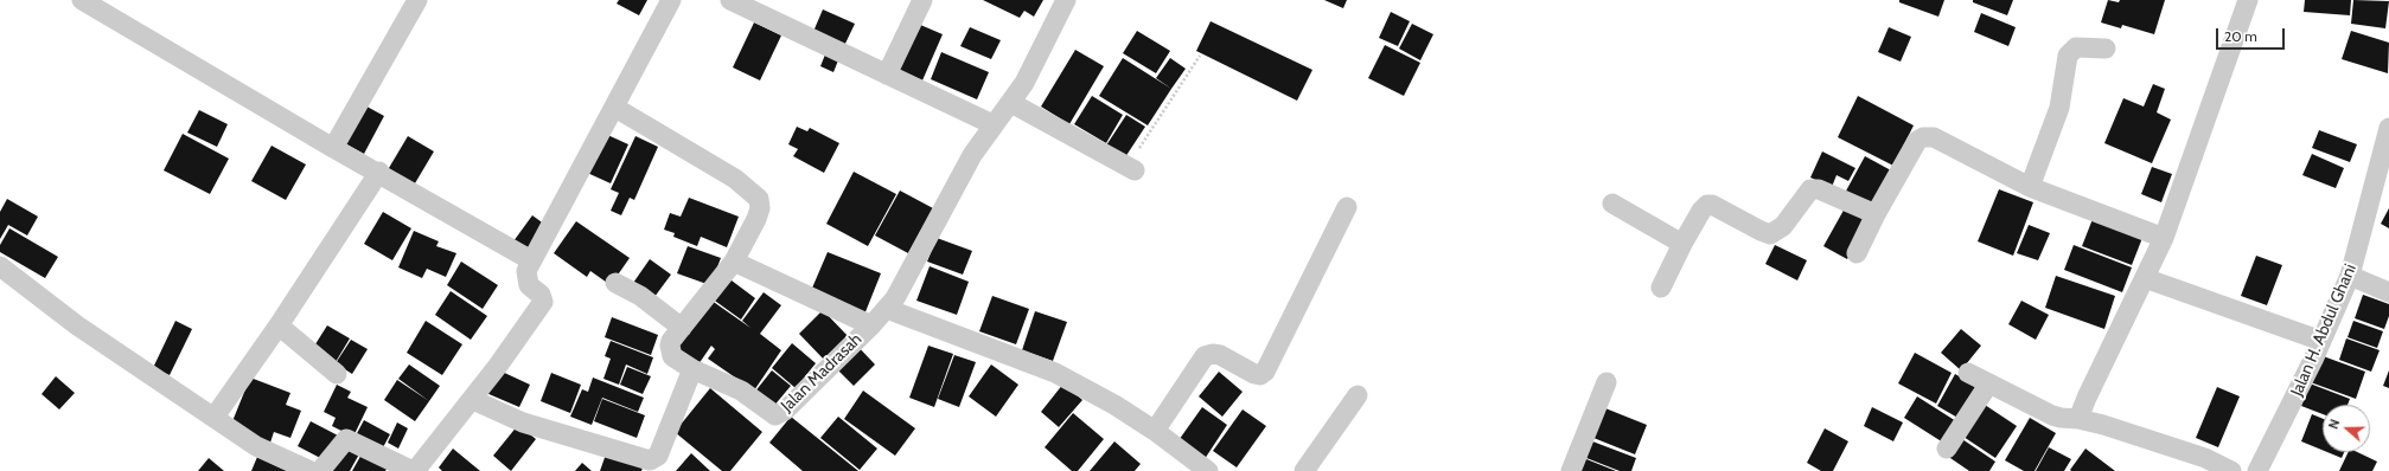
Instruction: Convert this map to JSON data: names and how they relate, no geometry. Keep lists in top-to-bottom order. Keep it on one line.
{"streets":{"street":["Jalan H. Abdul Ghani","Jalan Madrasah"]},"scale_bar":"20 m","north":"left"}
